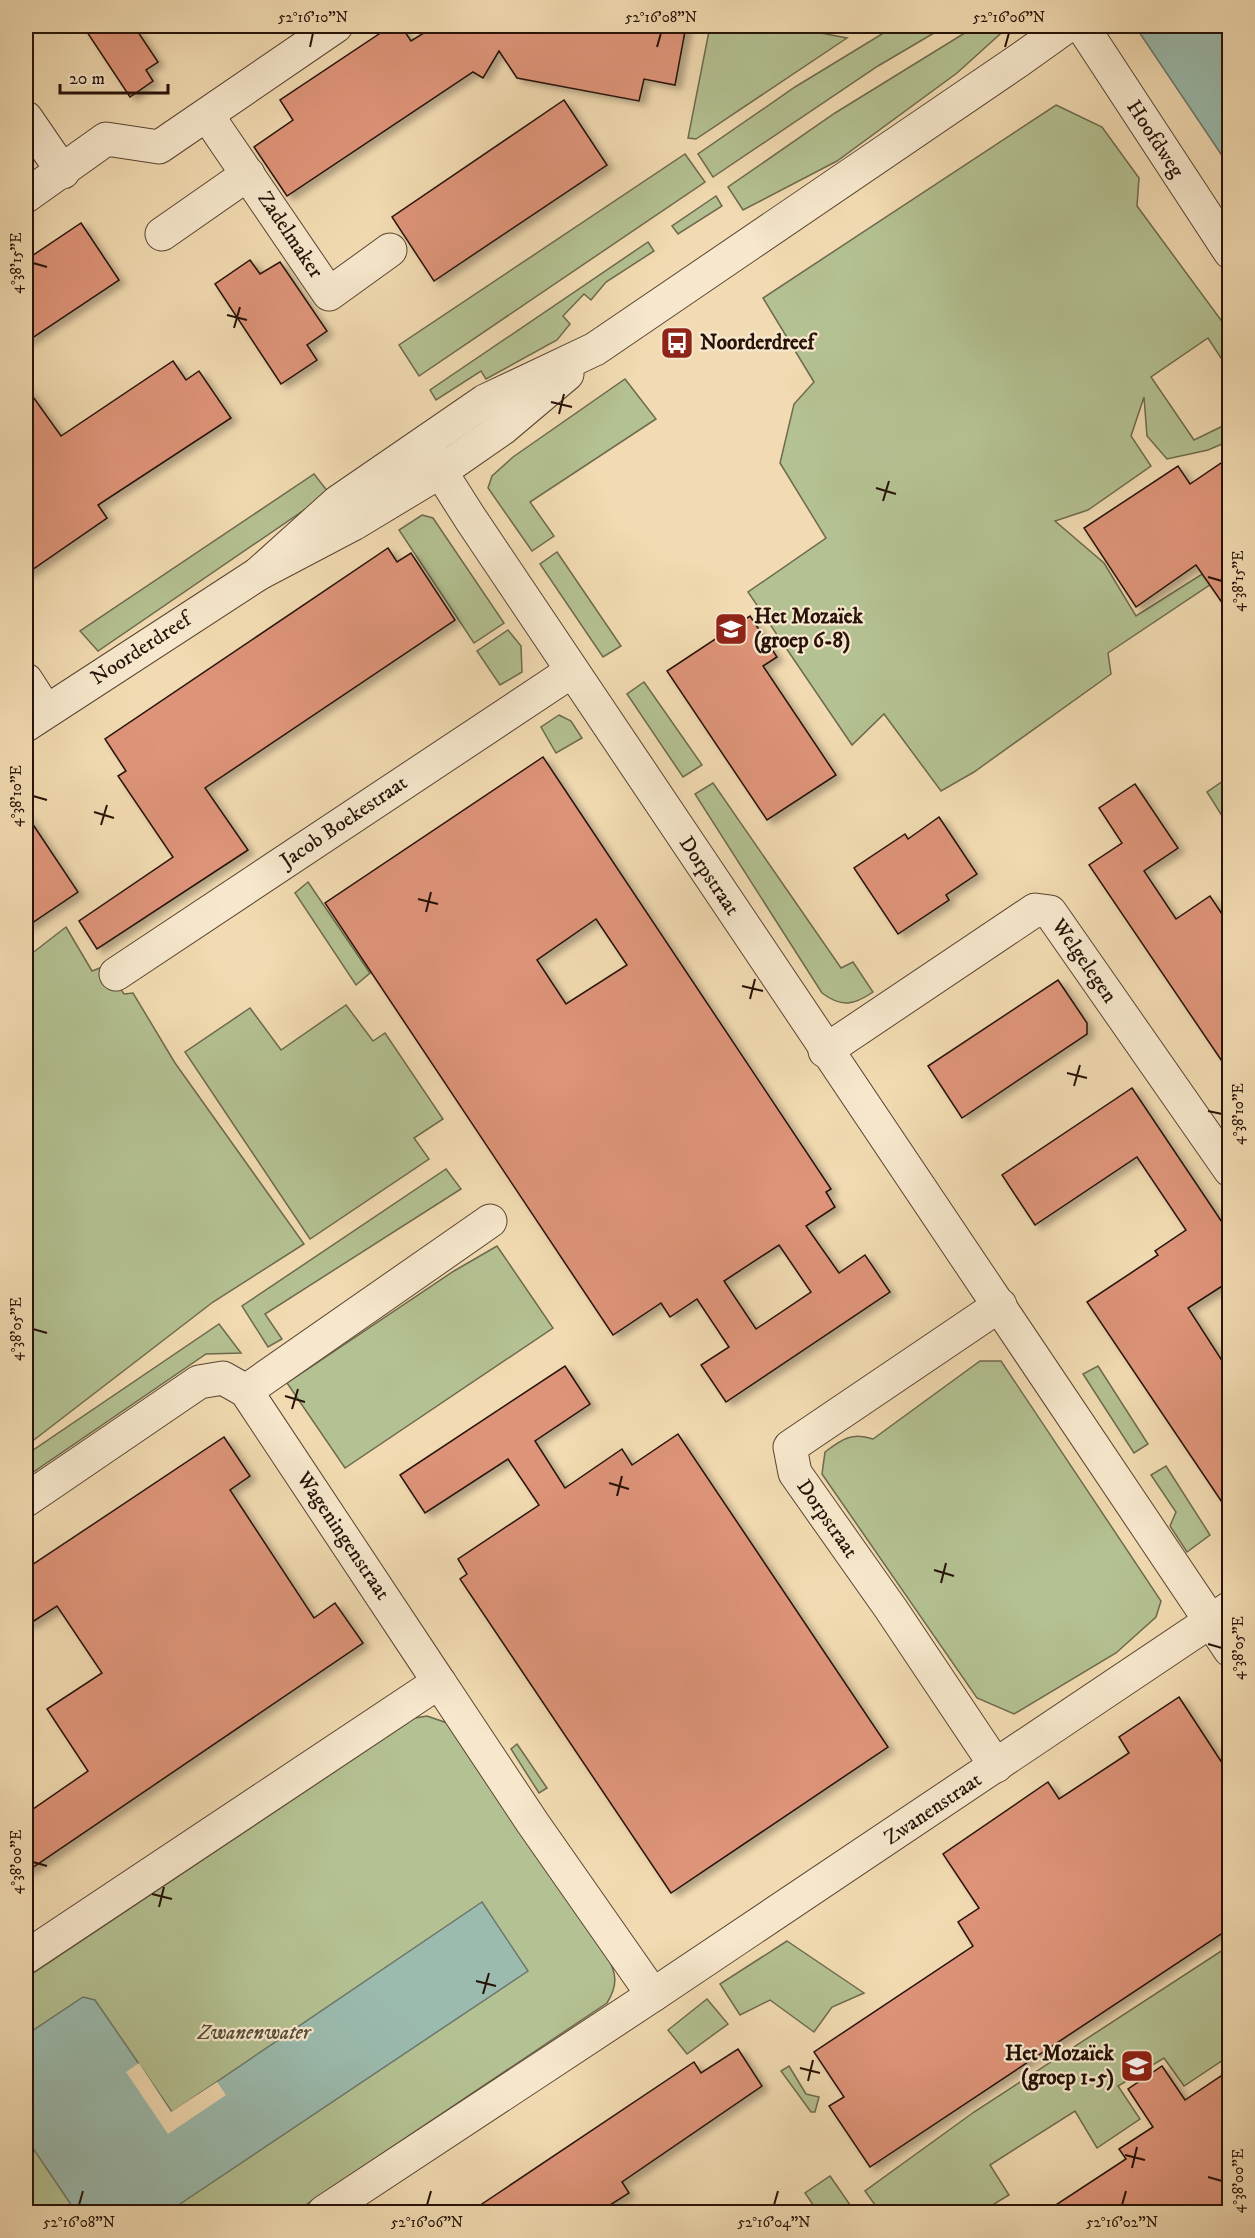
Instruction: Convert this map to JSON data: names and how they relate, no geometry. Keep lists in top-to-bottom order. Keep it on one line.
{"streets":{"street":["Hoofdweg","Zadelmaker","Noorderdreef","Jacob Boekestraat","Dorpstraat","Welgelegen","Wageningenstraat","Zwanenstraat"]},"crossings":[["Noorderdreef","Dorpstraat"],["Jacob Boekestraat","Dorpstraat"],["Dorpstraat","Welgelegen"],["Dorpstraat","Zwanenstraat"]],"parks":["Zwanenwater"],"places":{"bus stop":["Noorderdreef"],"school or university":["Het Mozaïek (groep 6-8)","Het Mozaïek (groep 1-5)"]},"scale_bar":"20 m","coordinates":["52°16'10\"N","52°16'08\"N","52°16'06\"N","4°38'15\"E","4°38'10\"E","4°38'05\"E","4°38'00\"E","52°16'04\"N","52°16'02\"N"]}
